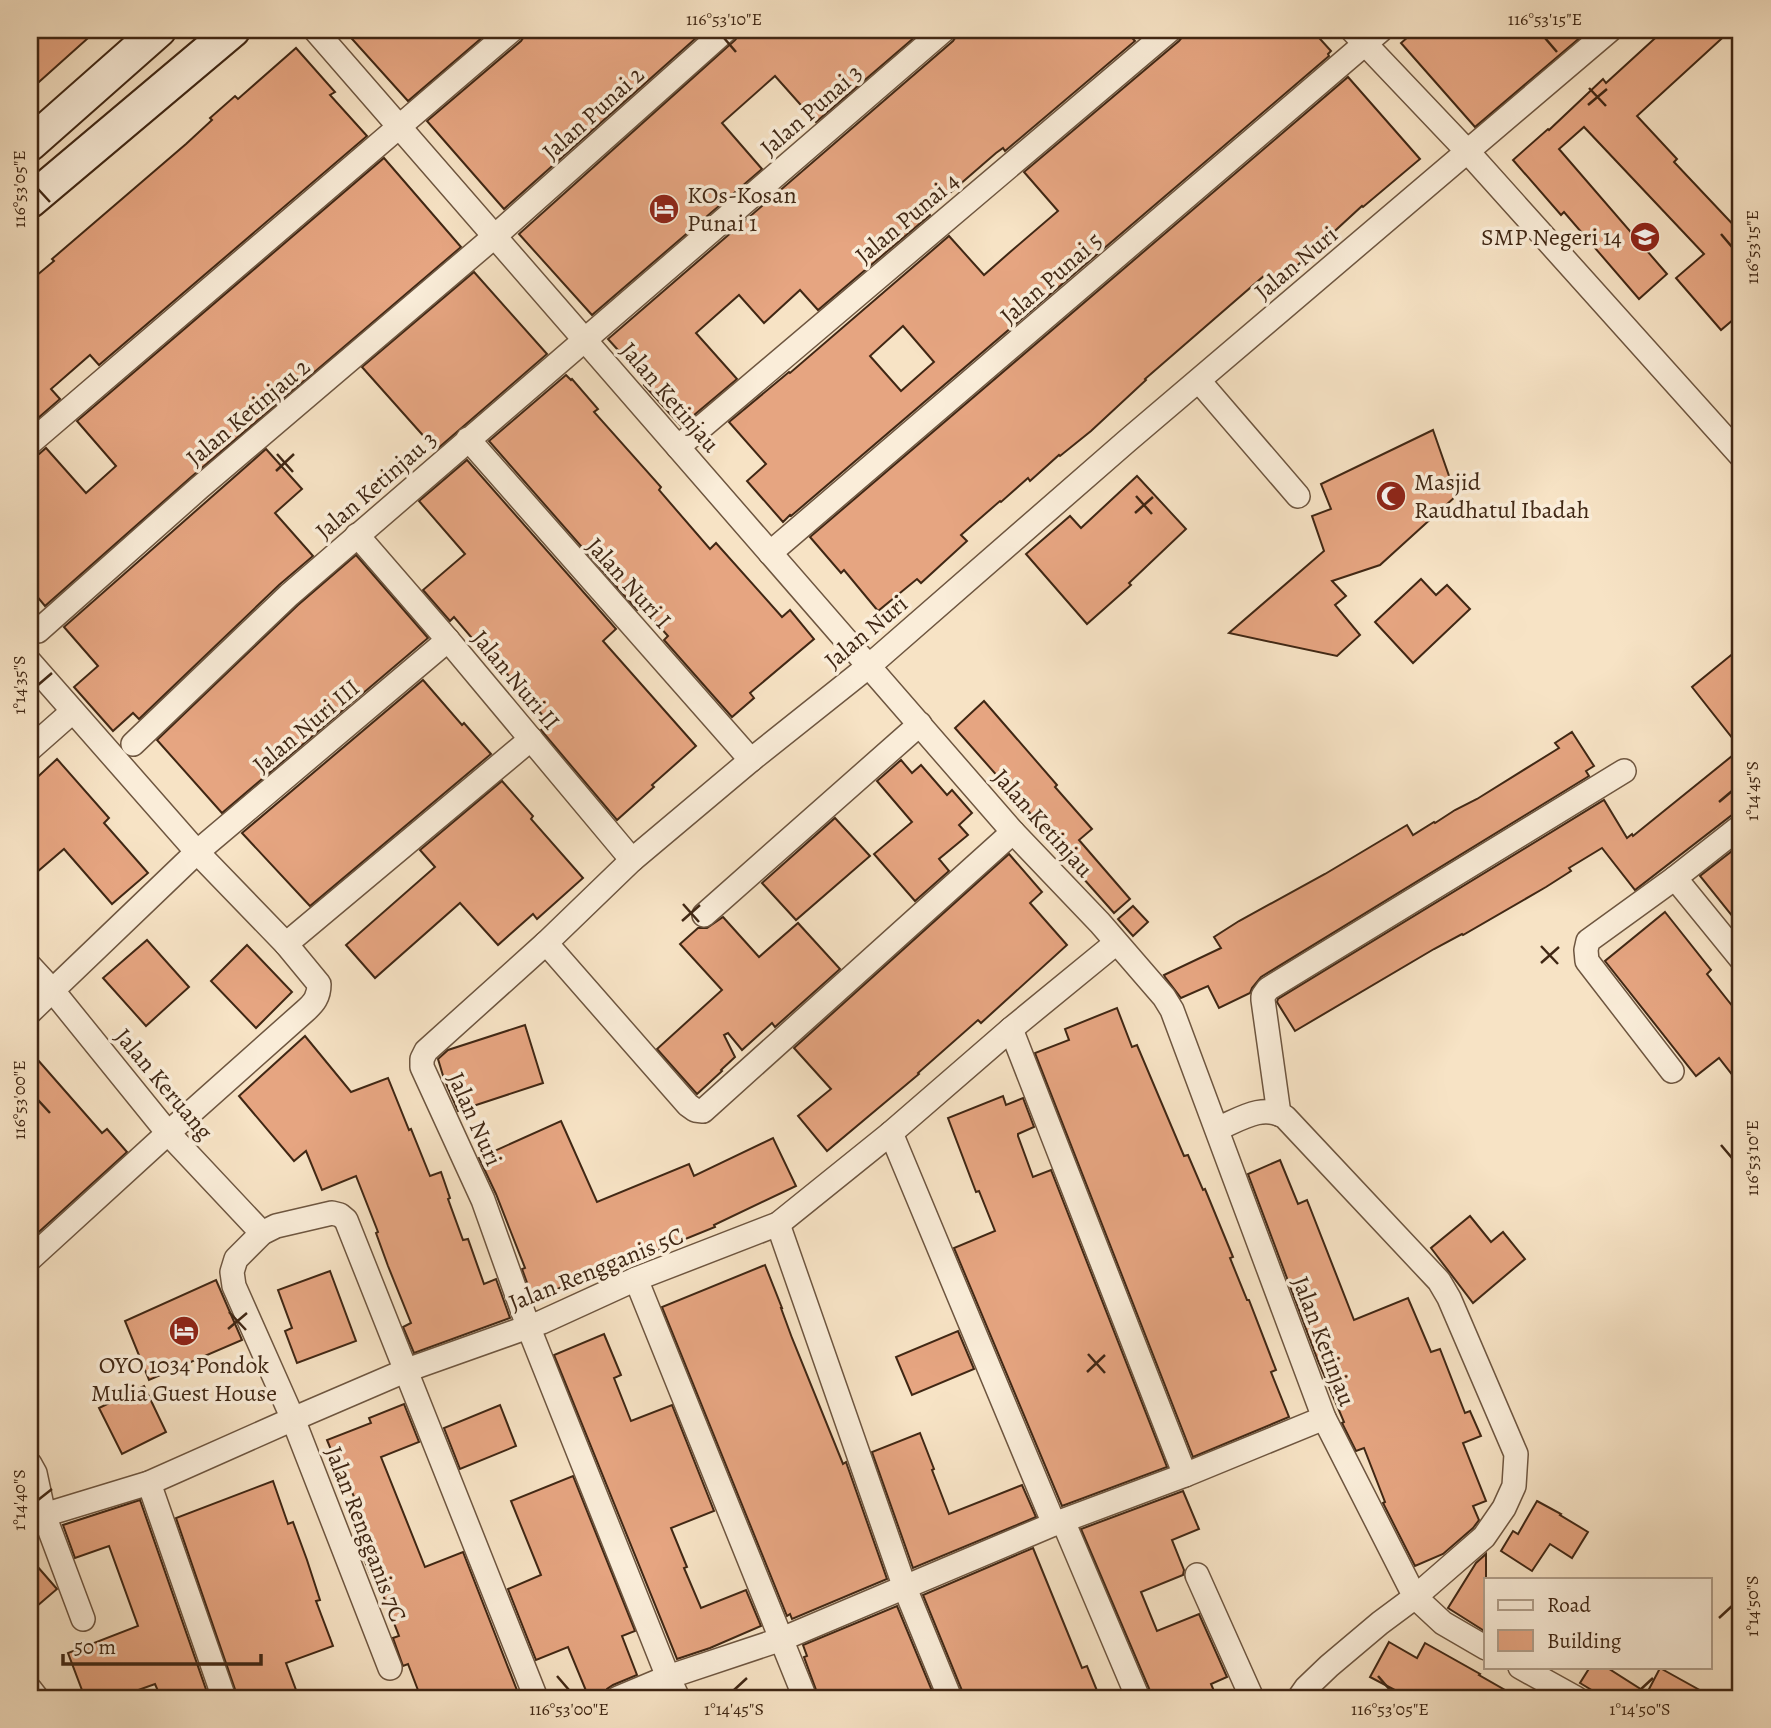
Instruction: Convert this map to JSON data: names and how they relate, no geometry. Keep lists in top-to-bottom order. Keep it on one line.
{"streets":{"street":["Jalan Punai 3","Jalan Punai 2","Jalan Punai 4","Jalan Nuri","Jalan Punai 5","Jalan Ketinjau","Jalan Ketinjau 2","Jalan Ketinjau 3","Jalan Nuri I","Jalan Nuri II","Jalan Nuri III","Jalan Keruang","Jalan Rengganis 5C","Jalan Rengganis 7C"]},"crossings":[["Jalan Punai 3","Jalan Ketinjau"],["Jalan Punai 3","Jalan Ketinjau 3"],["Jalan Punai 2","Jalan Ketinjau"],["Jalan Punai 2","Jalan Ketinjau 2"],["Jalan Punai 4","Jalan Ketinjau"],["Jalan Nuri","Jalan Ketinjau"],["Jalan Nuri","Jalan Nuri I"],["Jalan Nuri","Jalan Nuri II"],["Jalan Nuri","Jalan Rengganis 5C"],["Jalan Punai 5","Jalan Ketinjau"],["Jalan Ketinjau","Jalan Ketinjau 2"],["Jalan Ketinjau","Jalan Ketinjau 3"],["Jalan Ketinjau","Jalan Rengganis 5C"],["Jalan Ketinjau 3","Jalan Nuri I"],["Jalan Ketinjau 3","Jalan Nuri II"],["Jalan Nuri II","Jalan Nuri III"],["Jalan Nuri III","Jalan Keruang"],["Jalan Rengganis 5C","Jalan Rengganis 7C"]],"places":{"hotel":["KOs-Kosan Punai 1","OYO 1034 Pondok Mulia Guest House"],"school or university":["SMP Negeri 14"],"mosque":["Masjid Raudhatul Ibadah"]},"legend":["Road","Building"],"scale_bar":"50 m","coordinates":["116°53'10\"E","116°53'15\"E","116°53'05\"E","1°14'35\"S","1°14'45\"S","116°53'00\"E","1°14'40\"S","1°14'50\"S"]}
